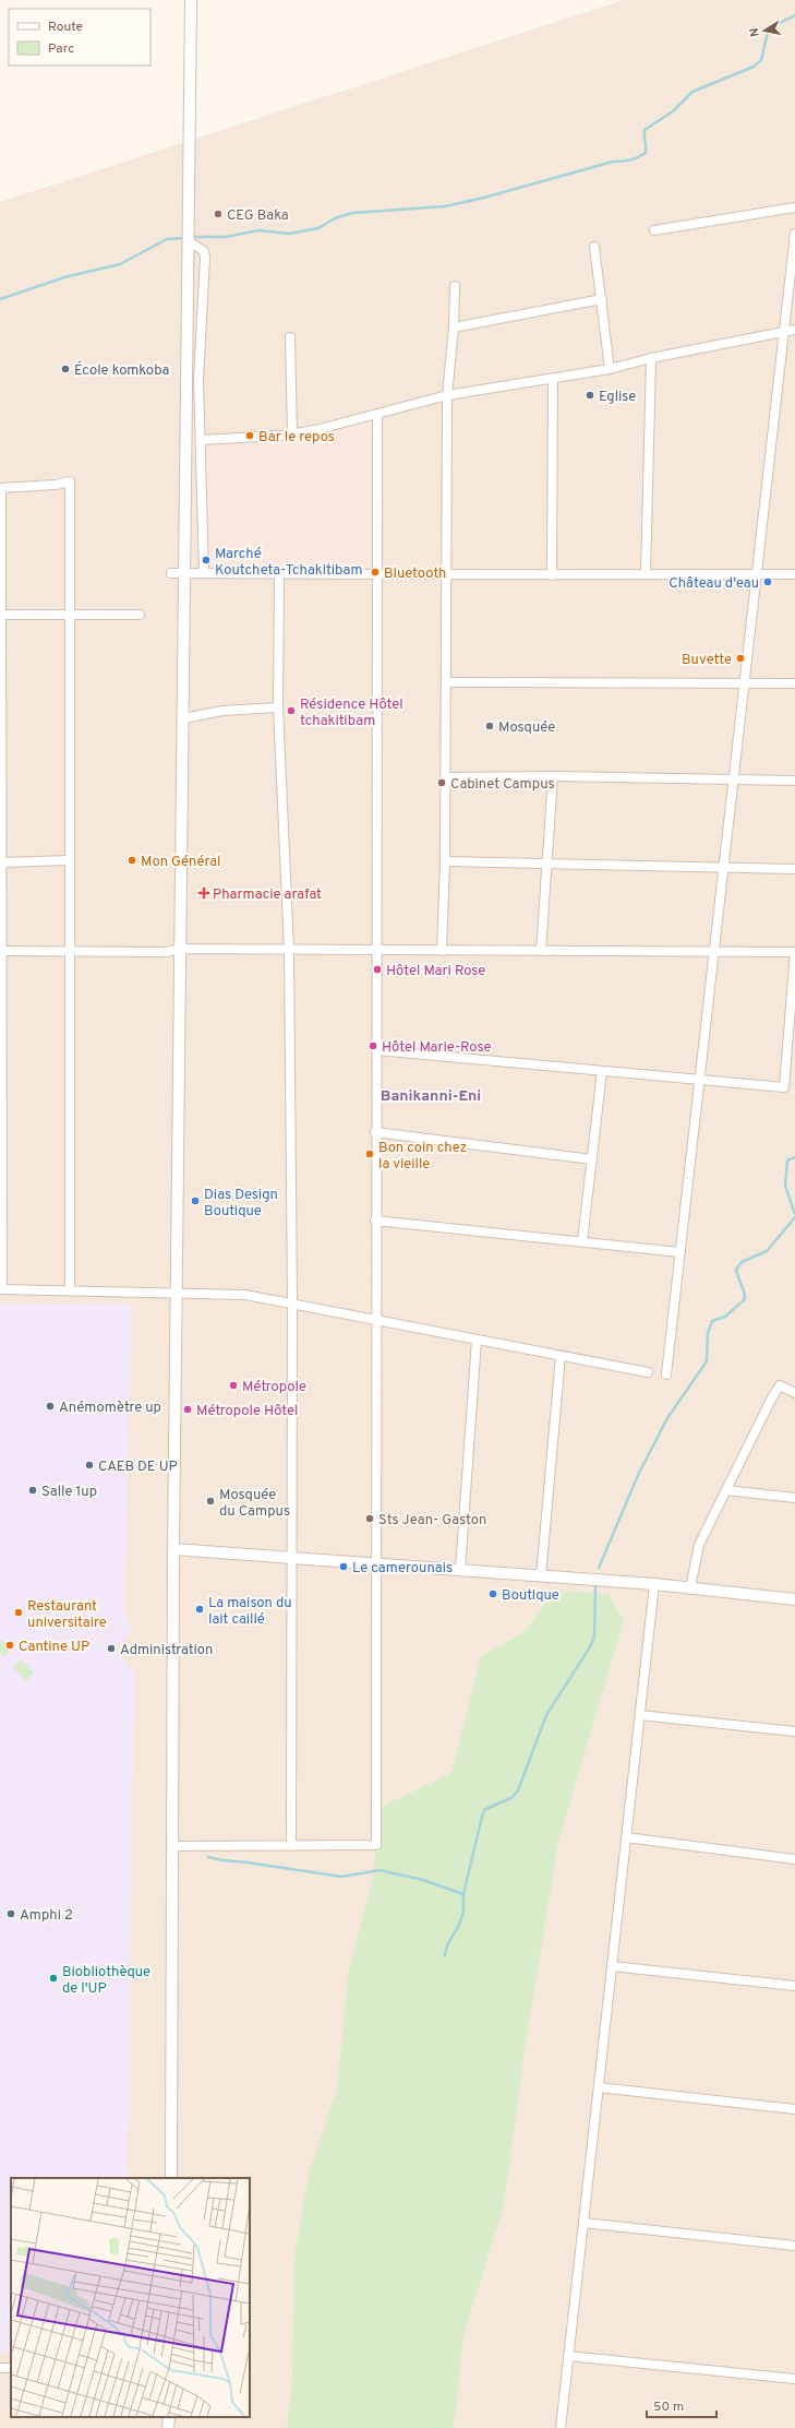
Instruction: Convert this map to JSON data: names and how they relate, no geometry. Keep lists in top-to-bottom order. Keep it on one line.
{"districts":["Banikanni-Eni"],"places":{"other":["CEG Baka","École komkoba","Eglise","Bar le repos","Marché Koutcheta-Tchakitibam","Bluetooth","Château d'eau","Buvette","Résidence Hôtel tchakitibam","Mosquée","Cabinet Campus","Mon Général","Hôtel Mari Rose","Hôtel Marie-Rose","Bon coin chez la vieille","Dias Design Boutique","Métropole","Anémomètre up","Métropole Hôtel","CAEB DE UP","Salle 1up","Mosquée du Campus","Sts Jean- Gaston","Le camerounais","Boutique","La maison du lait caillé","Restaurant universitaire","Cantine UP","Administration","Amphi 2","Biobliothèque de l'UP"],"health":["Pharmacie arafat"]},"legend":["Route","Parc"],"scale_bar":"50 m","north":"left"}
